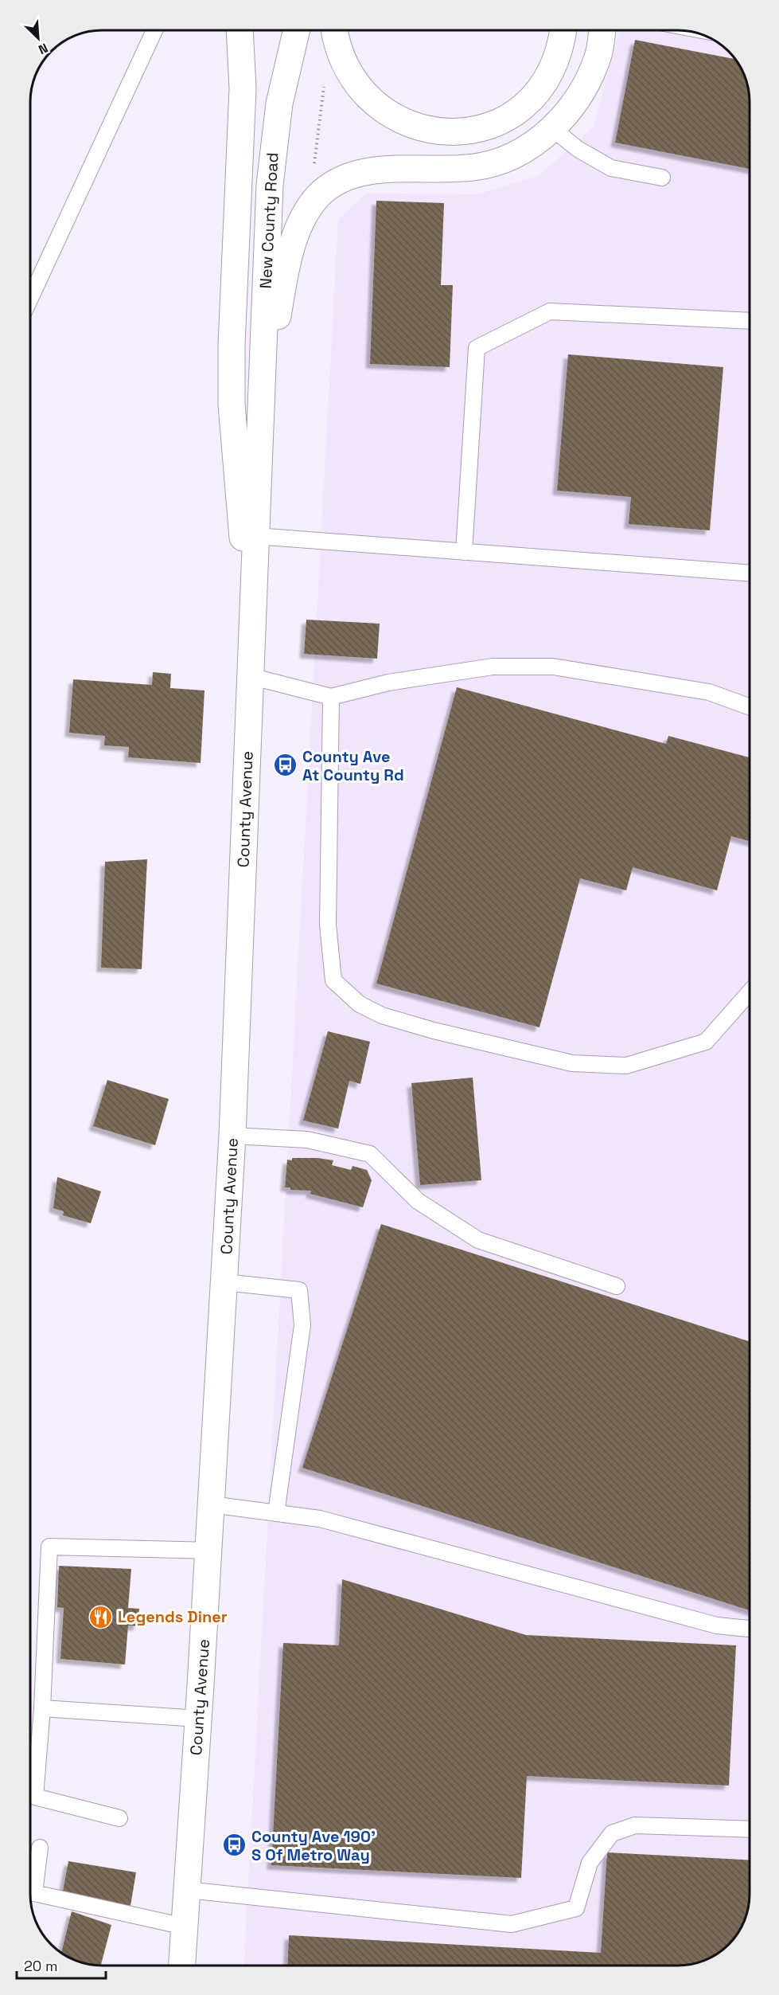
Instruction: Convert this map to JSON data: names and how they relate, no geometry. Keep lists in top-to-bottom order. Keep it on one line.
{"streets":{"main road":["New County Road","County Avenue"]},"crossings":[["New County Road","County Avenue"]],"places":{"bus stop":["County Ave At County Rd","County Ave 190' S Of Metro Way"],"restaurant":["Legends Diner"]},"scale_bar":"20 m","north":"bottom right"}
